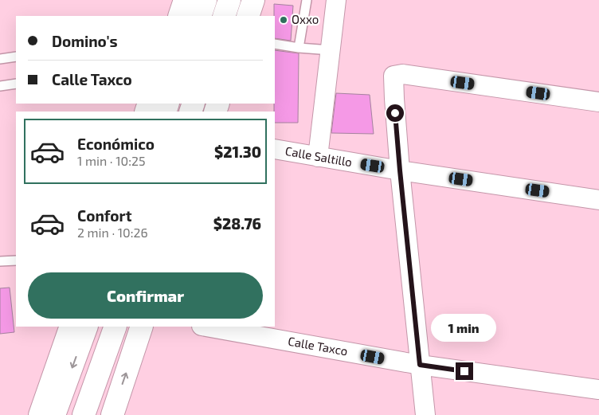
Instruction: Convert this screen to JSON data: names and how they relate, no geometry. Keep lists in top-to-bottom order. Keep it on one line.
{"streets":{"street":["Calle Saltillo","Calle Taxco"]},"places":["Oxxo"],"page":{"banner":["Domino's","Calle Taxco"],"list":[{"name":"Económico","note":"1 min · 10:25","value":"$21.30"},{"name":"Confort","note":"2 min · 10:26","value":"$28.76"}],"buttons":"Confirmar","bubble":"1 min"}}
